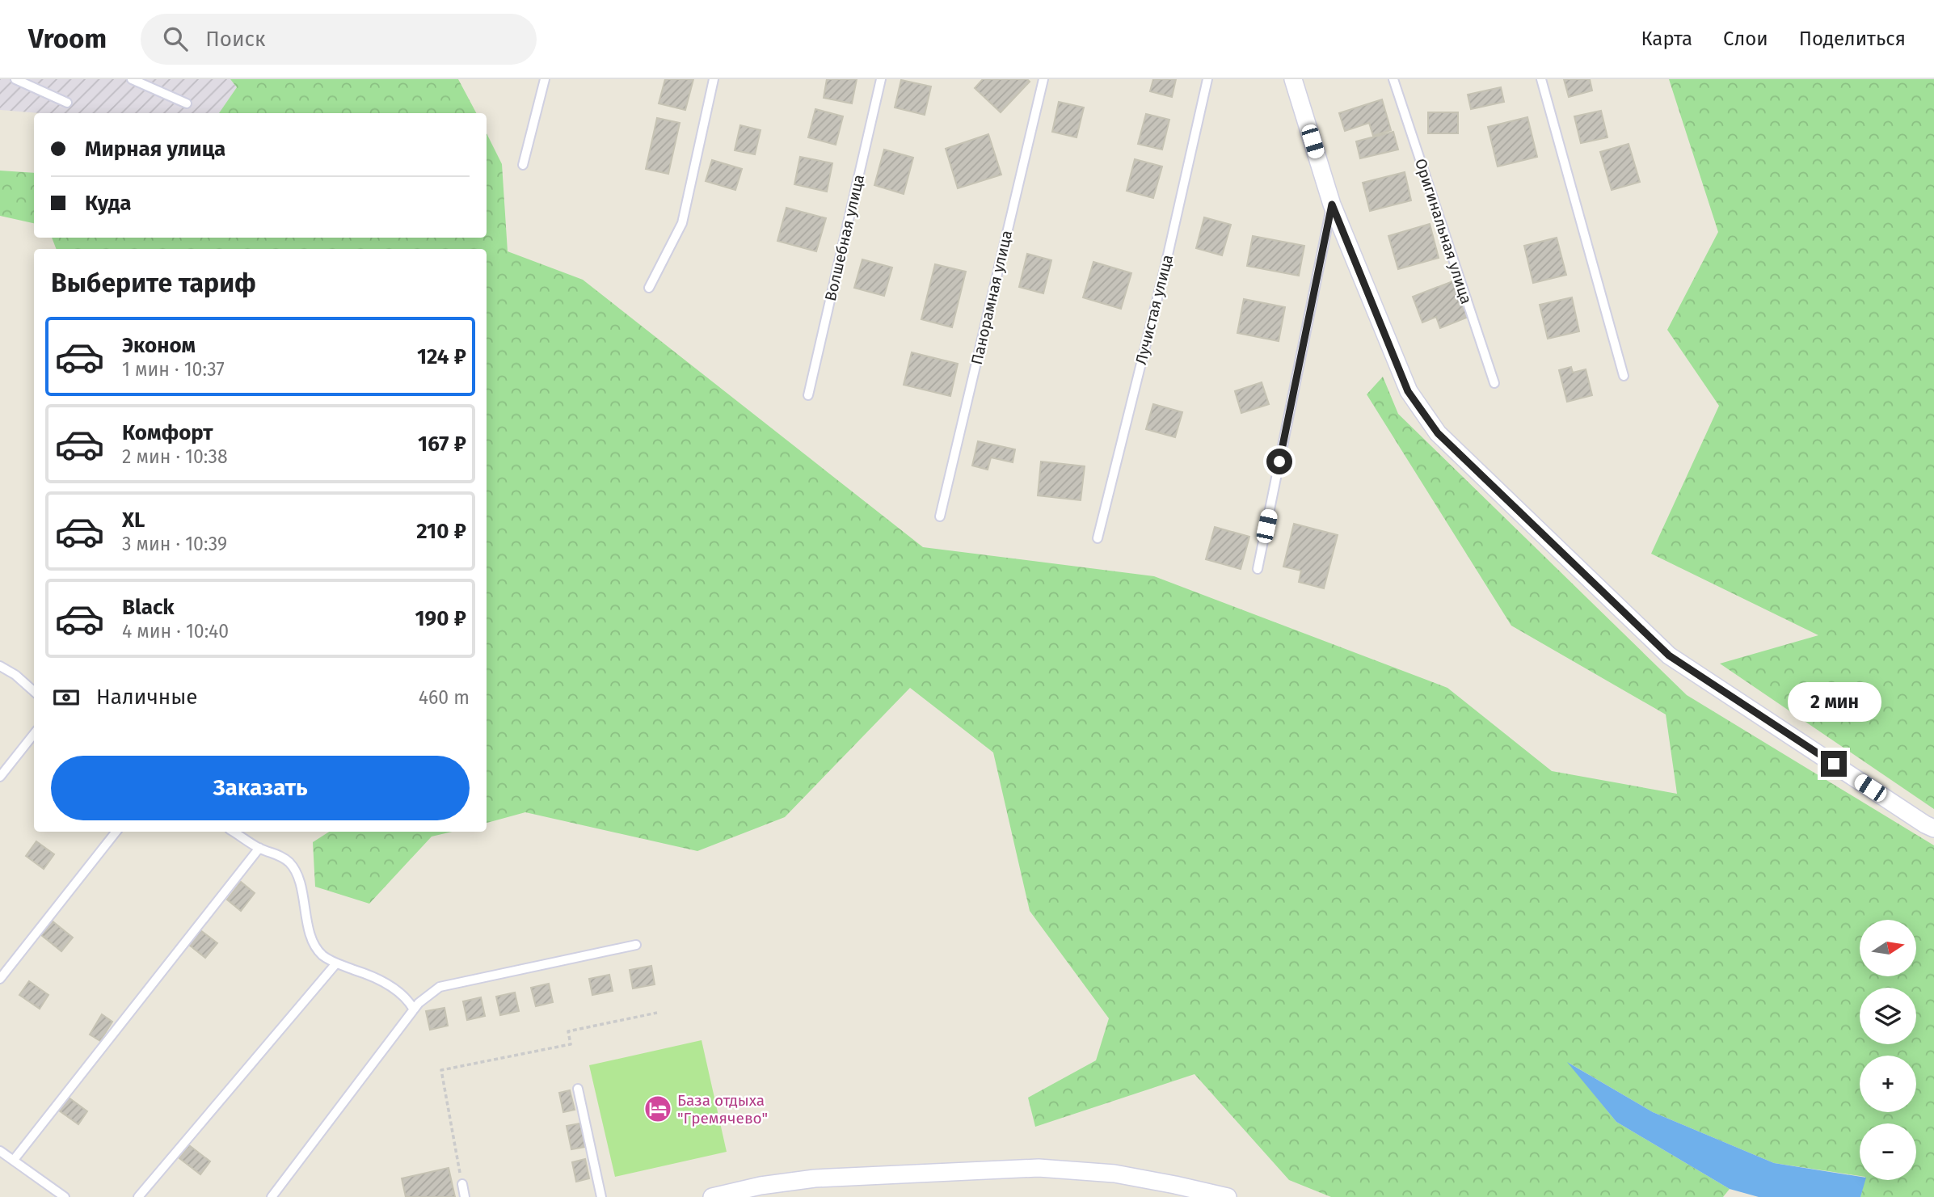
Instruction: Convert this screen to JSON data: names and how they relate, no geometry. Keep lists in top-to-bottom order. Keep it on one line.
{"streets":{"lane":["Оригинальная улица","Волшебная улица","Панорамная улица","Лучистая улица"]},"places":{"hotel":["База отдыха \"Гремячево\""]},"north":"right","page":{"header":"Vroom","search":"Поиск","nav":["Карта","Слои","Поделиться"],"banner":["Мирная улица","Куда"],"heading":"Выберите тариф","list":[{"name":"Эконом","note":"1 мин · 10:37","value":"124 ₽"},{"name":"Комфорт","note":"2 мин · 10:38","value":"167 ₽"},{"name":"XL","note":"3 мин · 10:39","value":"210 ₽"},{"name":"Black","note":"4 мин · 10:40","value":"190 ₽"}],"pay":["Наличные","460 m"],"bubble":"2 мин","buttons":"Заказать","map_buttons":["+","−"]}}
